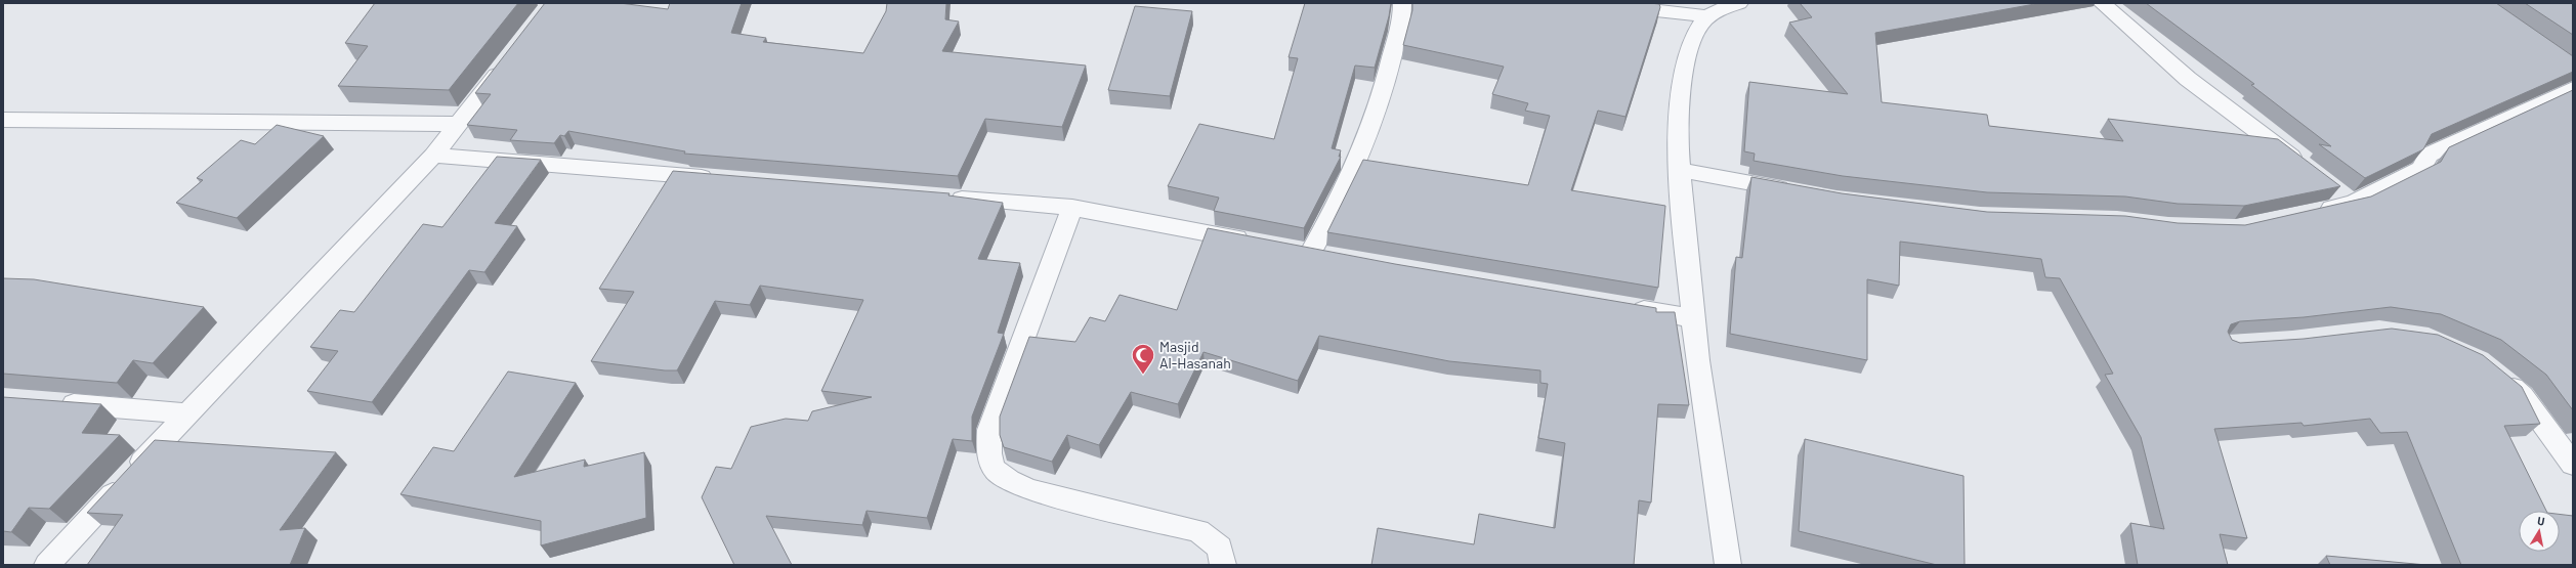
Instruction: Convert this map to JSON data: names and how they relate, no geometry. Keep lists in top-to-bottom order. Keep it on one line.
{"places":{"mosque":["Masjid Al-Hasanah"]},"north":"top"}
